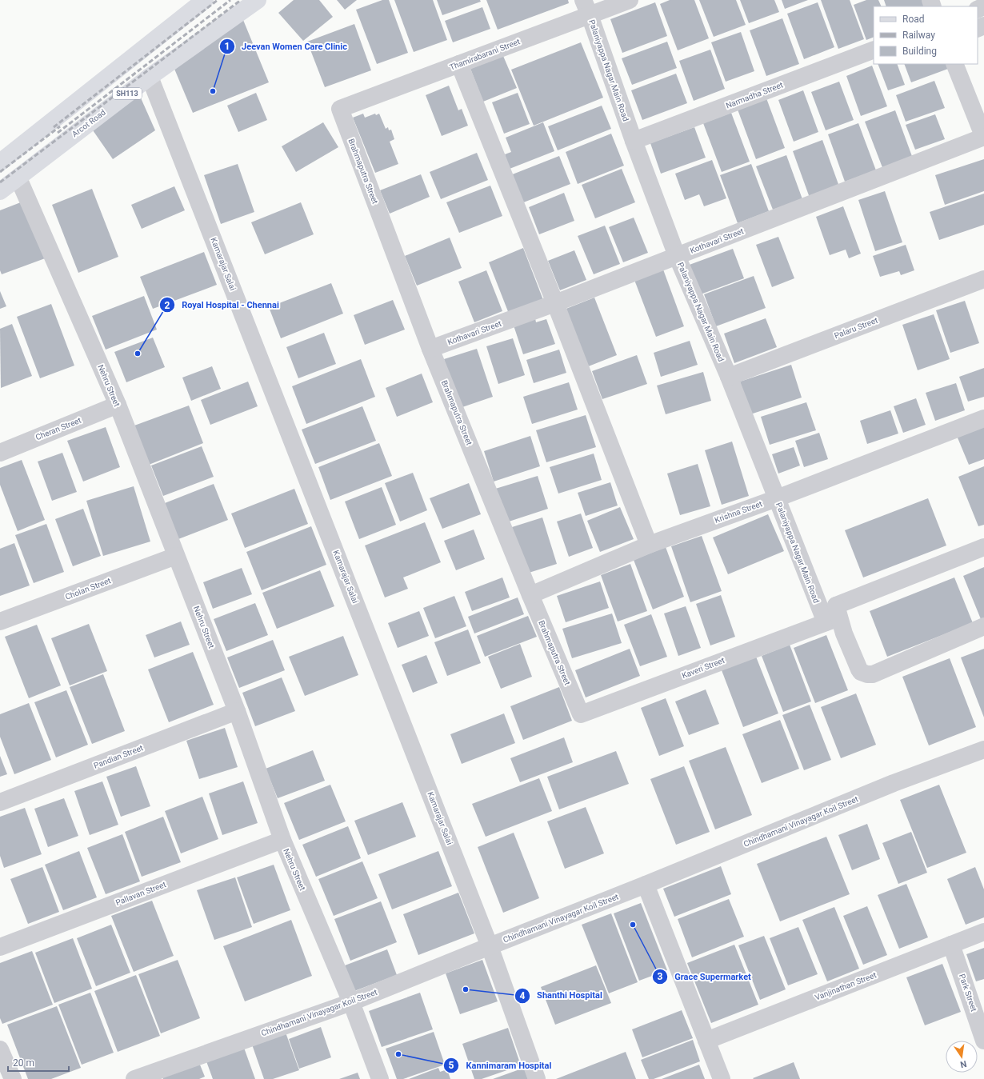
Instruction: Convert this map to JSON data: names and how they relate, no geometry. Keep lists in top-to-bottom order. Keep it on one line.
{"streets":{"main road":["SH113","Arcot Road"],"street":["Thamirabarani Street","Palaniyappa Nagar Main Road","Narmadha Street","Brahmaputra Street","Kothavari Street","Kamarajar Salai","Palaru Street","Nehru Street","Cheran Street","Krishna Street","Cholan Street","Kaveri Street","Pandian Street","Chindhamani Vinayagar Koil Street","Pallavan Street","Vanjinathan Street","Park Street"]},"crossings":[["Thamirabarani Street","Palaniyappa Nagar Main Road"],["Thamirabarani Street","Brahmaputra Street"],["Palaniyappa Nagar Main Road","Narmadha Street"],["Palaniyappa Nagar Main Road","Kothavari Street"],["Palaniyappa Nagar Main Road","Palaru Street"],["Palaniyappa Nagar Main Road","Krishna Street"],["Palaniyappa Nagar Main Road","Kaveri Street"],["Arcot Road","Kamarajar Salai"],["Arcot Road","Nehru Street"],["Brahmaputra Street","Kothavari Street"],["Brahmaputra Street","Krishna Street"],["Brahmaputra Street","Kaveri Street"],["Kamarajar Salai","Chindhamani Vinayagar Koil Street"],["Nehru Street","Cheran Street"],["Nehru Street","Cholan Street"],["Nehru Street","Pandian Street"],["Nehru Street","Chindhamani Vinayagar Koil Street"],["Nehru Street","Pallavan Street"],["Vanjinathan Street","Park Street"]],"places":["Jeevan Women Care Clinic","Royal Hospital - Chennai","Grace Supermarket","Shanthi Hospital","Kannimaram Hospital"],"legend":["Road","Railway","Building"],"scale_bar":"20 m","north":"bottom"}
